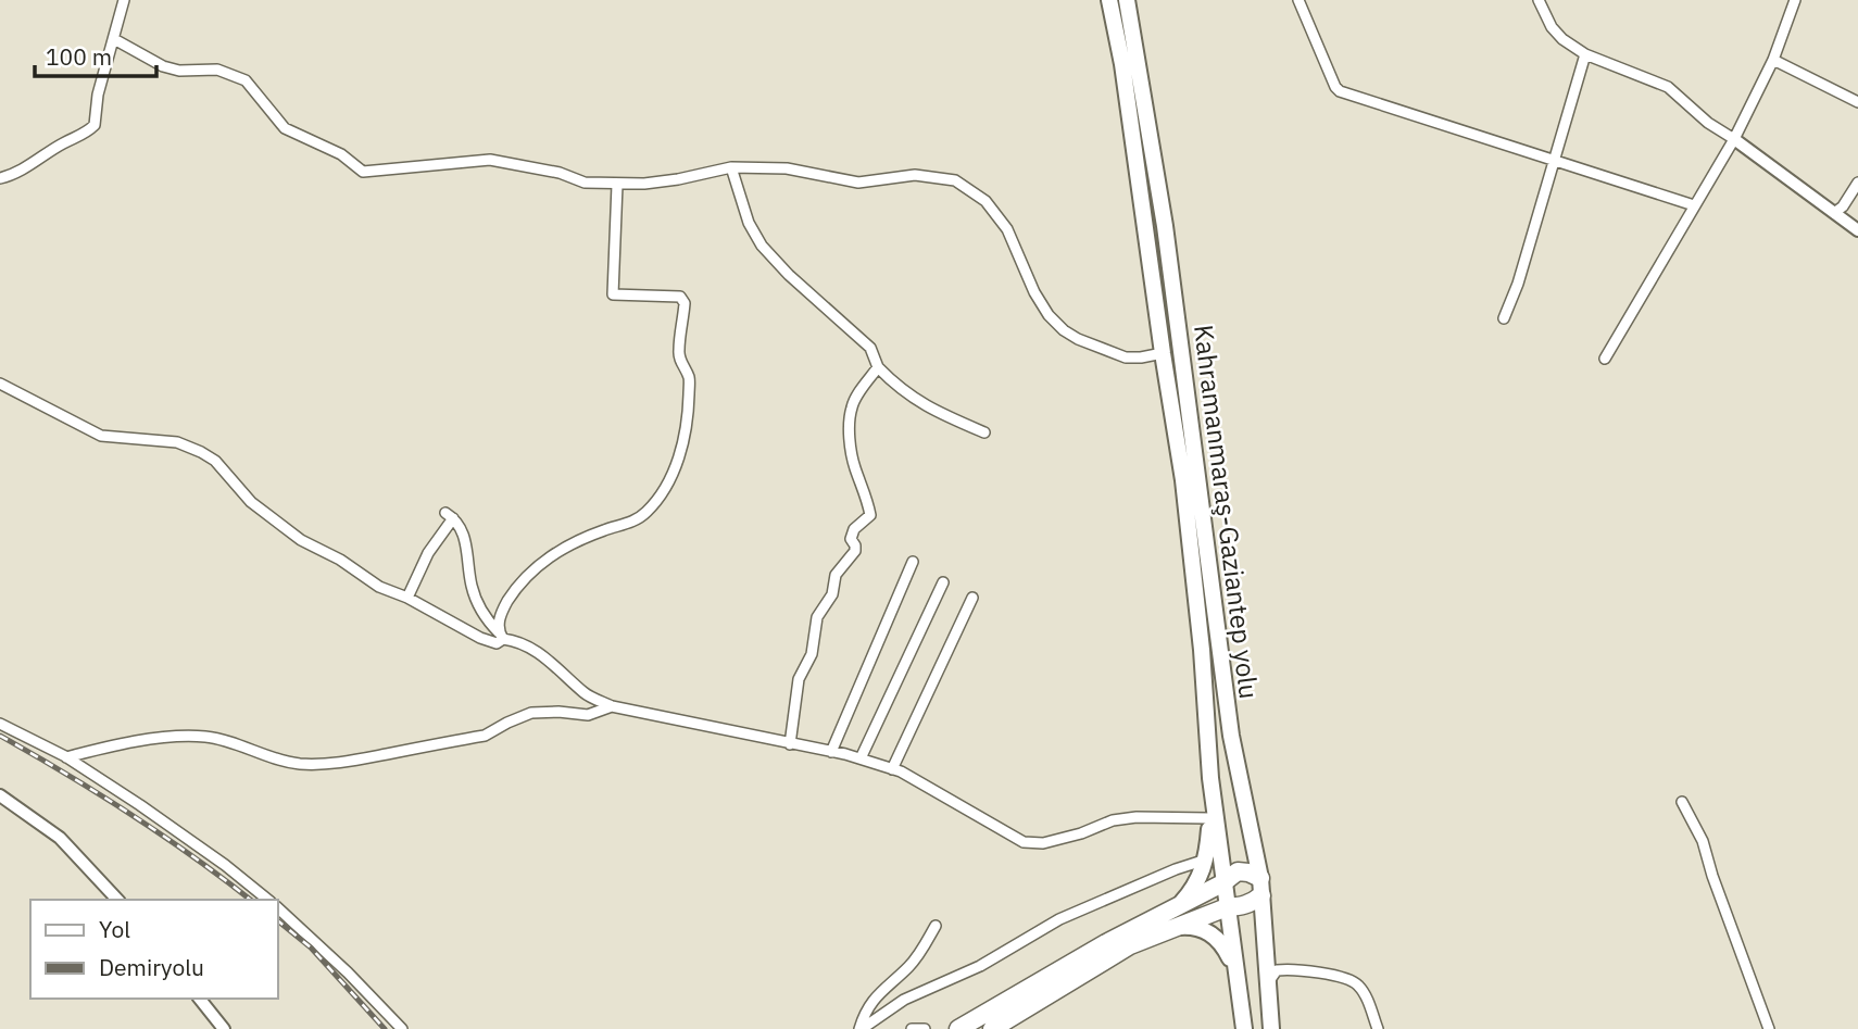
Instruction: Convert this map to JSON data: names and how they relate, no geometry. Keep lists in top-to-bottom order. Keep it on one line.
{"streets":{"highway":["Kahramanmaraş-Gaziantep yolu"]},"legend":["Yol","Demiryolu"],"scale_bar":"100 m"}
